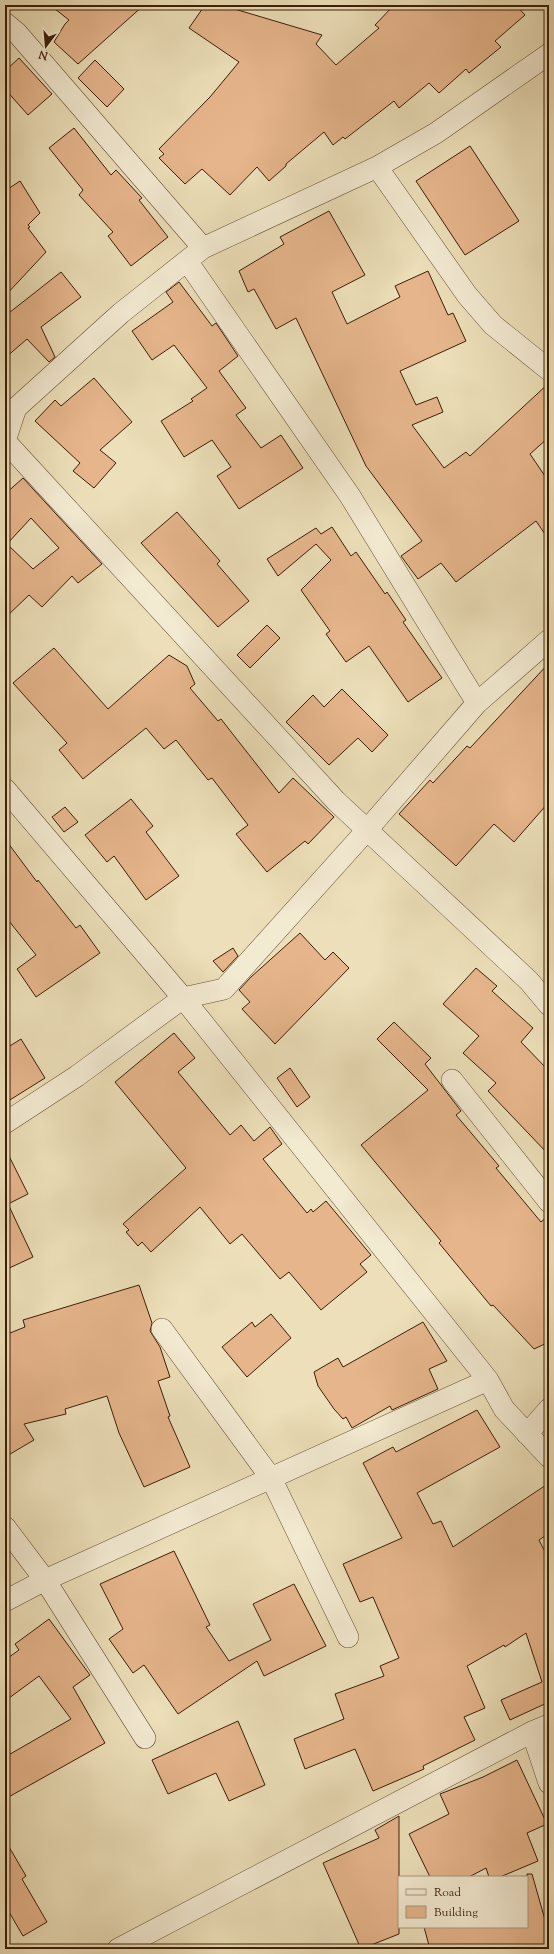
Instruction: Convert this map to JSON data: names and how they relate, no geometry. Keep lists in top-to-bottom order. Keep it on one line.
{"legend":["Road","Building"],"north":"bottom"}
